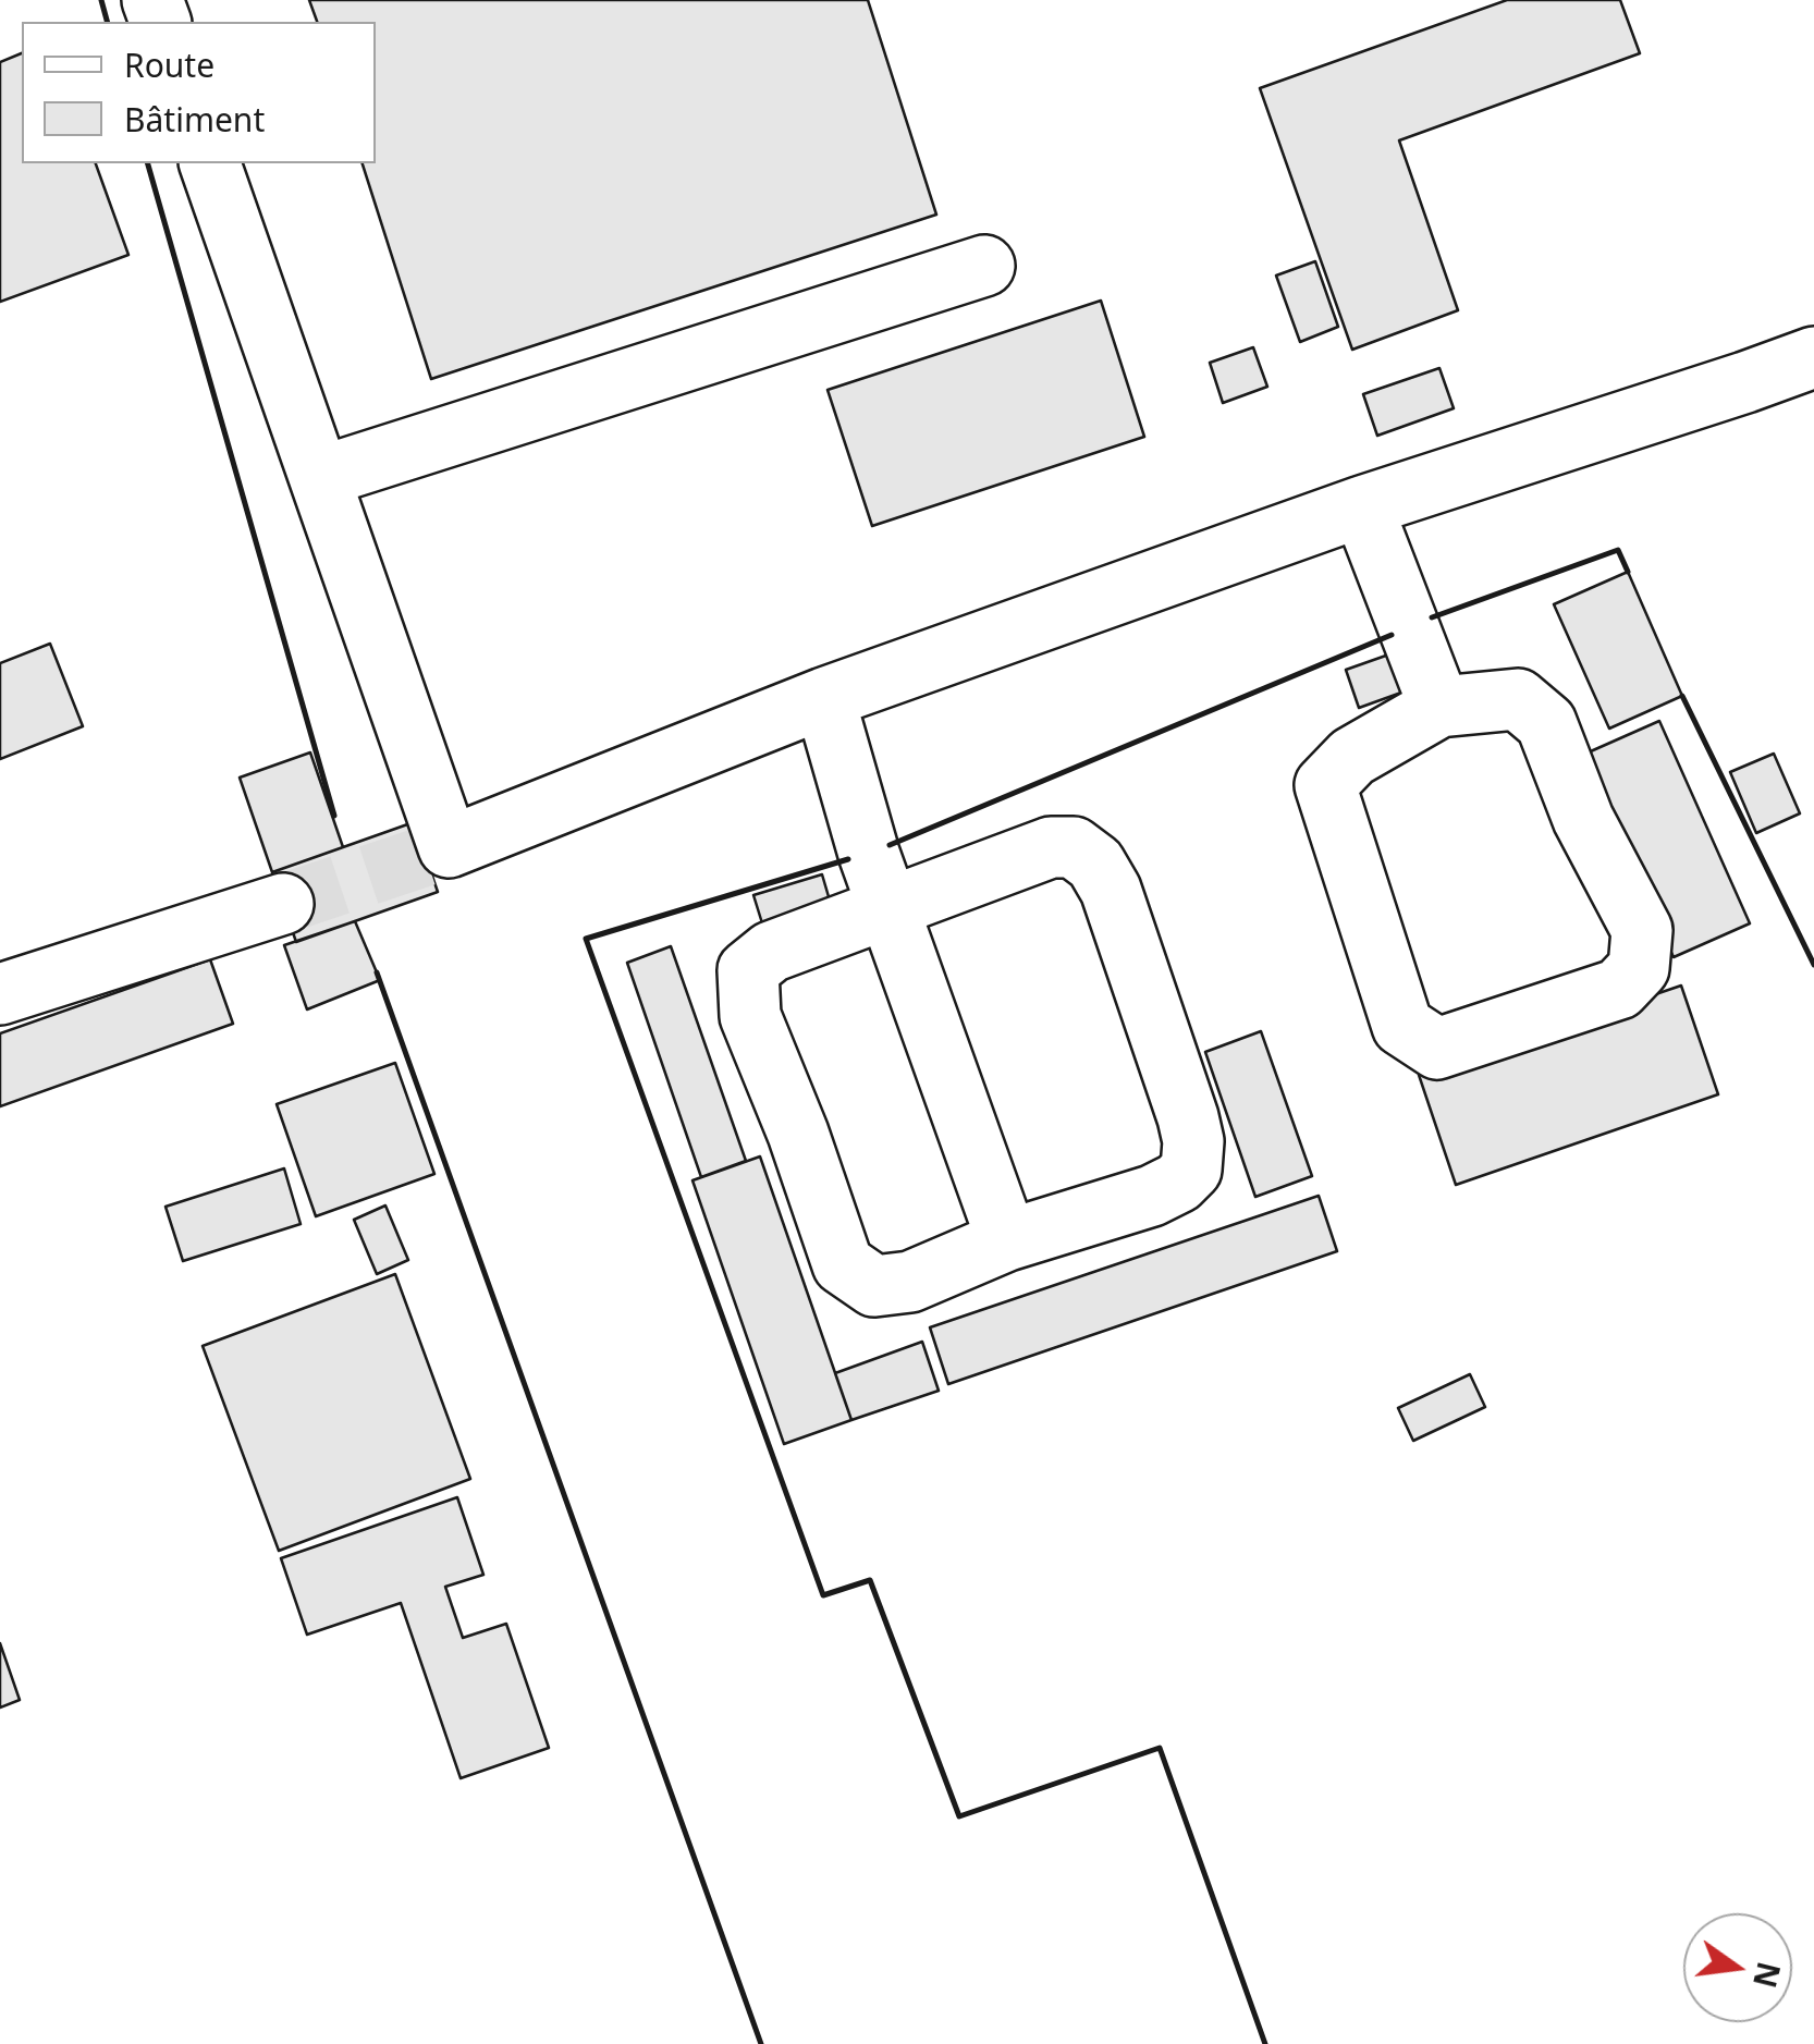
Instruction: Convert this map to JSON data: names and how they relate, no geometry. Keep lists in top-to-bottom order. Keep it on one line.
{"legend":["Route","Bâtiment"],"north":"right"}
